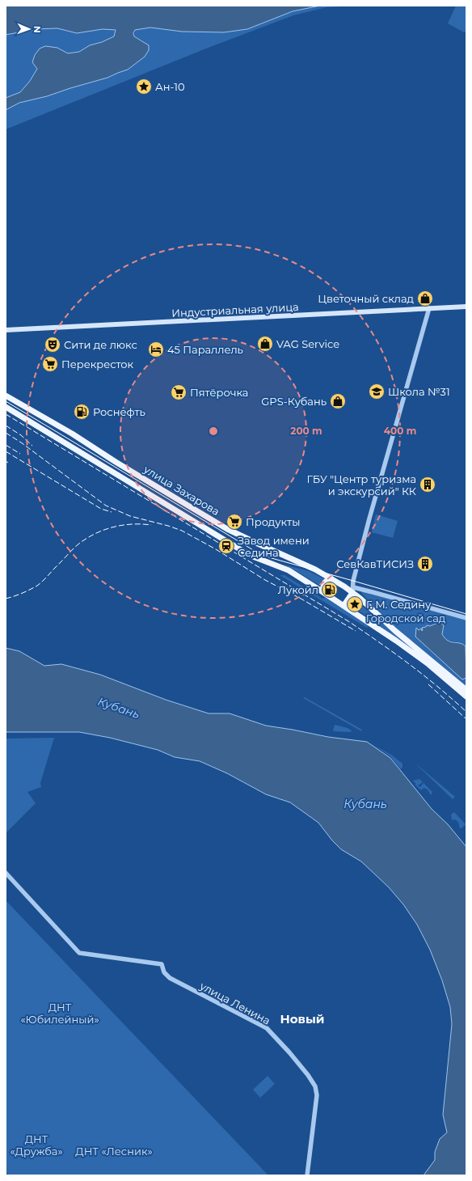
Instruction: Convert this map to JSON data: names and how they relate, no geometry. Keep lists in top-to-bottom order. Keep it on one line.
{"streets":{"main road":["Индустриальная улица","улица Захарова"],"street":["улица Ленина"]},"districts":["Новый"],"water":["Кубань"],"parks":["Городской сад","ДНТ «Юбилейный»","ДНТ «Дружба»","ДНТ «Лесник»"],"places":{"place":["Ан-10","Г. М. Седину"],"shop":["Цветочный склад","VAG Service","GPS-Кубань"],"theatre":["Сити де люкс"],"hotel":["45 Параллель"],"supermarket":["Перекресток","Пятёрочка","Продукты"],"school or university":["Школа №31"],"fuel station":["Роснефть","Лукойл"],"building":["ГБУ \"Центр туризма и экскурсий\" КК","СевКавТИСИЗ"],"station":["Завод имени Седина"]},"north":"right","rings":["200 m","400 m"]}
